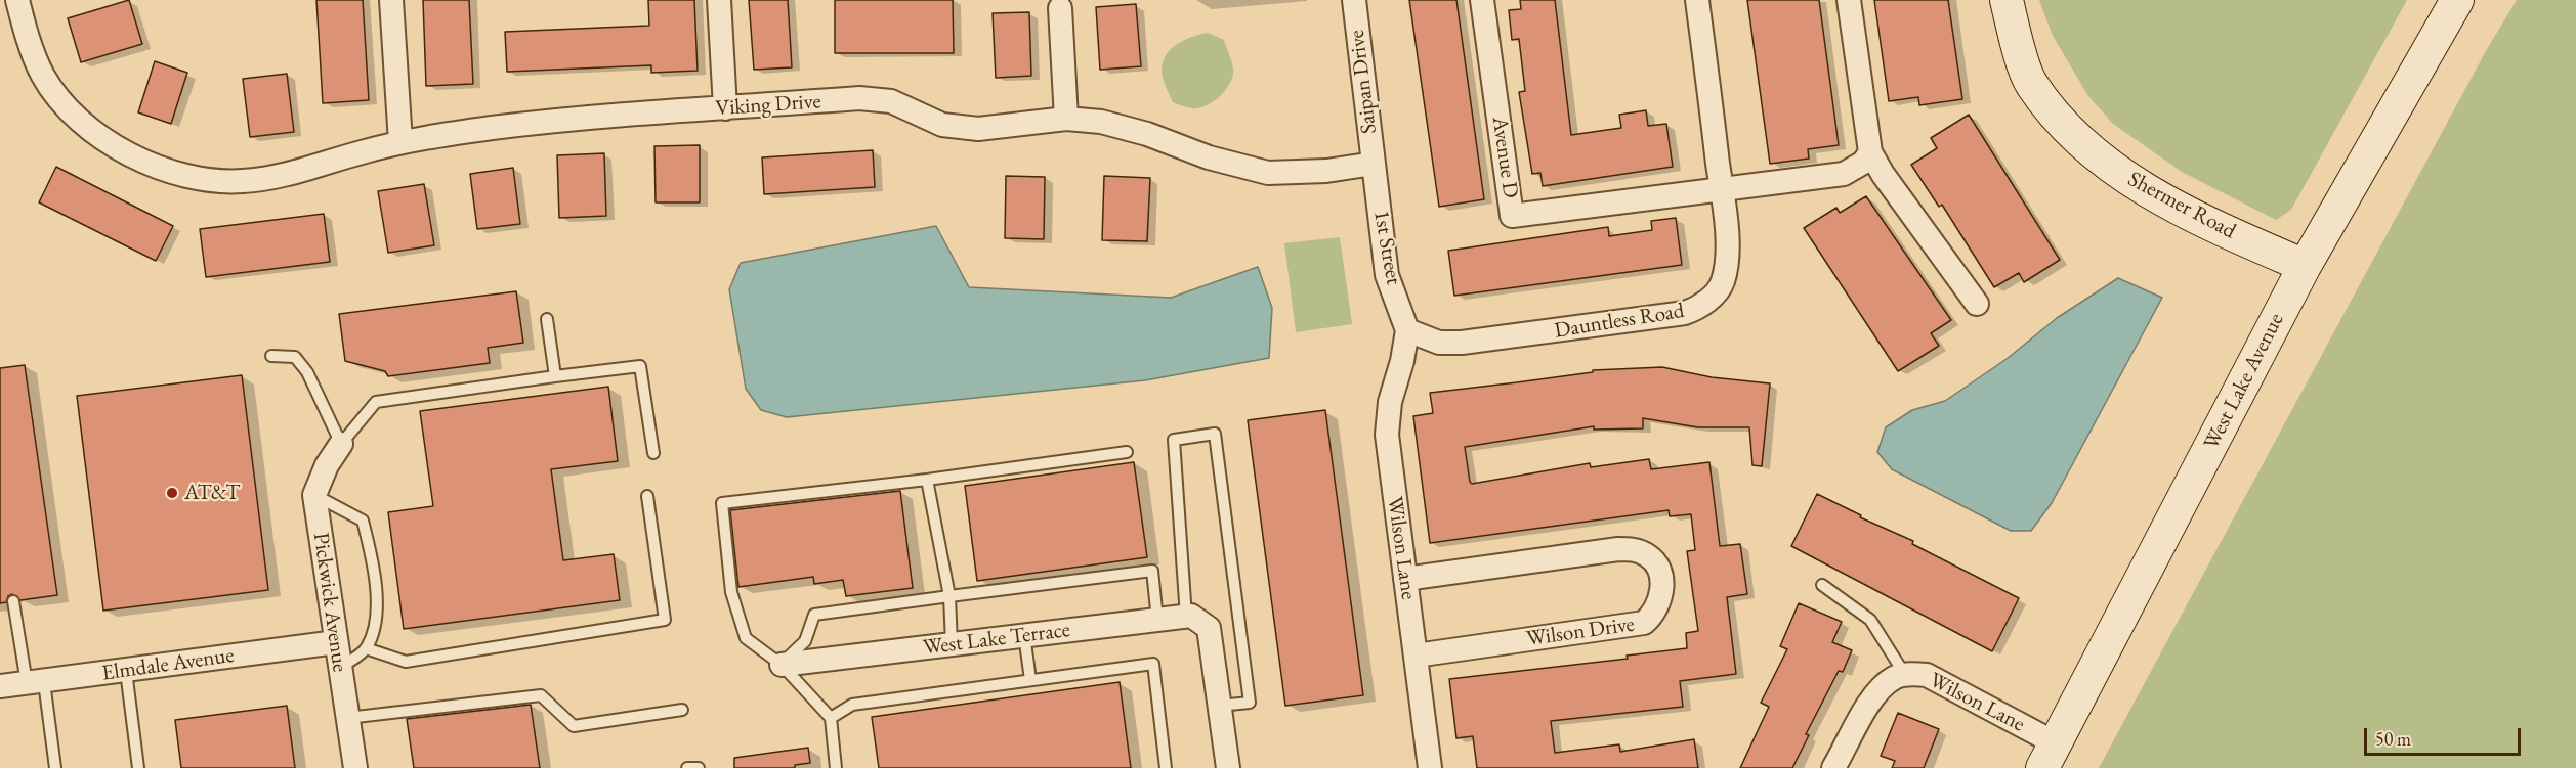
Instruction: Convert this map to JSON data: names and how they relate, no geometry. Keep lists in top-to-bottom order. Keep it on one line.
{"streets":{"street":["Saipan Drive","Viking Drive","Avenue D","Shermer Road","1st Street","Dauntless Road","West Lake Avenue","Wilson Lane","Pickwick Avenue","Wilson Drive","West Lake Terrace","Elmdale Avenue"]},"crossings":[["Saipan Drive","Viking Drive"],["Saipan Drive","1st Street"],["Viking Drive","1st Street"],["Avenue D","Dauntless Road"],["Shermer Road","West Lake Avenue"],["1st Street","Dauntless Road"],["1st Street","Wilson Lane"],["Dauntless Road","Wilson Lane"],["West Lake Avenue","Wilson Lane"],["Wilson Lane","Wilson Drive"],["Pickwick Avenue","Elmdale Avenue"]],"places":["AT&T"],"scale_bar":"50 m"}
